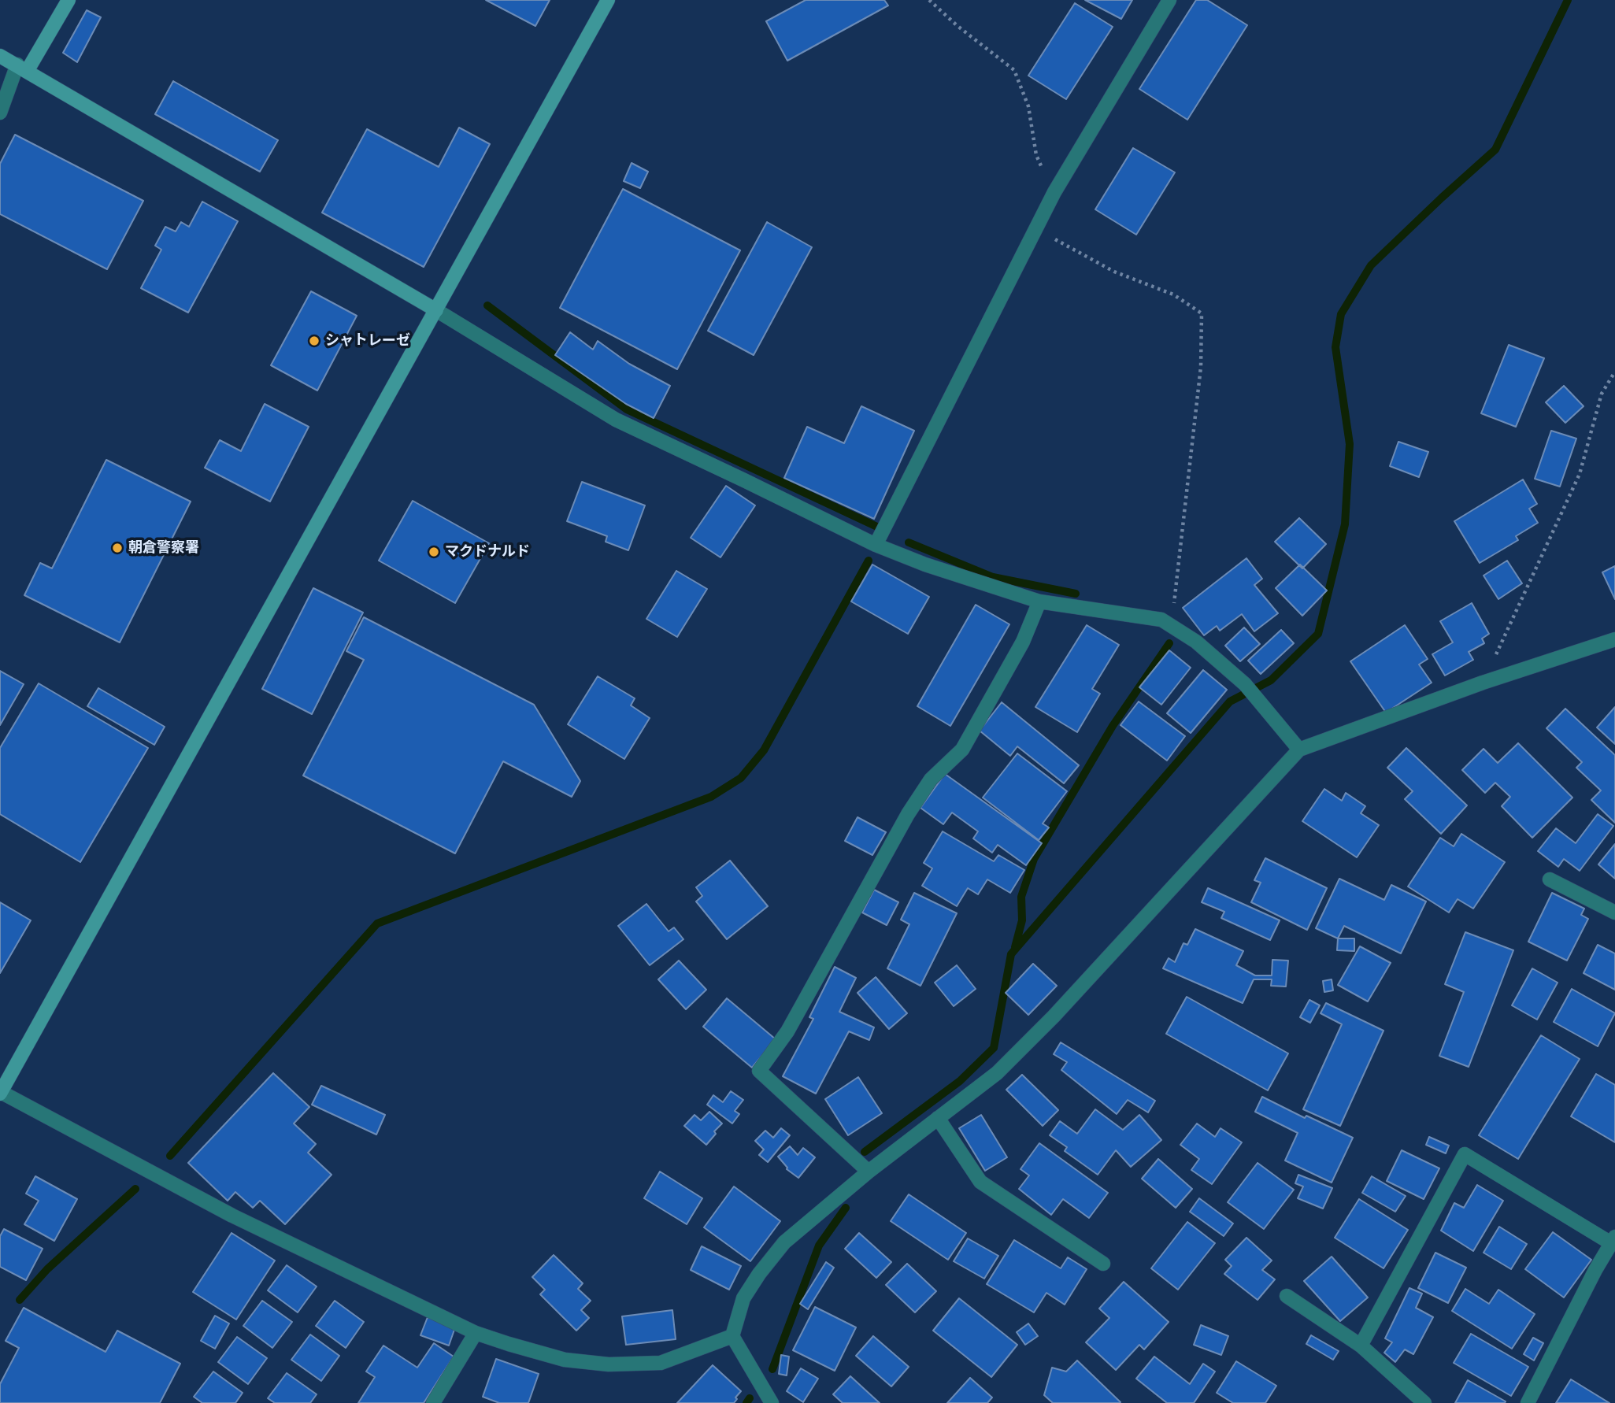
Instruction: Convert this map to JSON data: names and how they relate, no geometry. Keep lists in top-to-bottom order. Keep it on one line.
{"places":["シャトレーゼ","朝倉警察署","マクドナルド"]}
